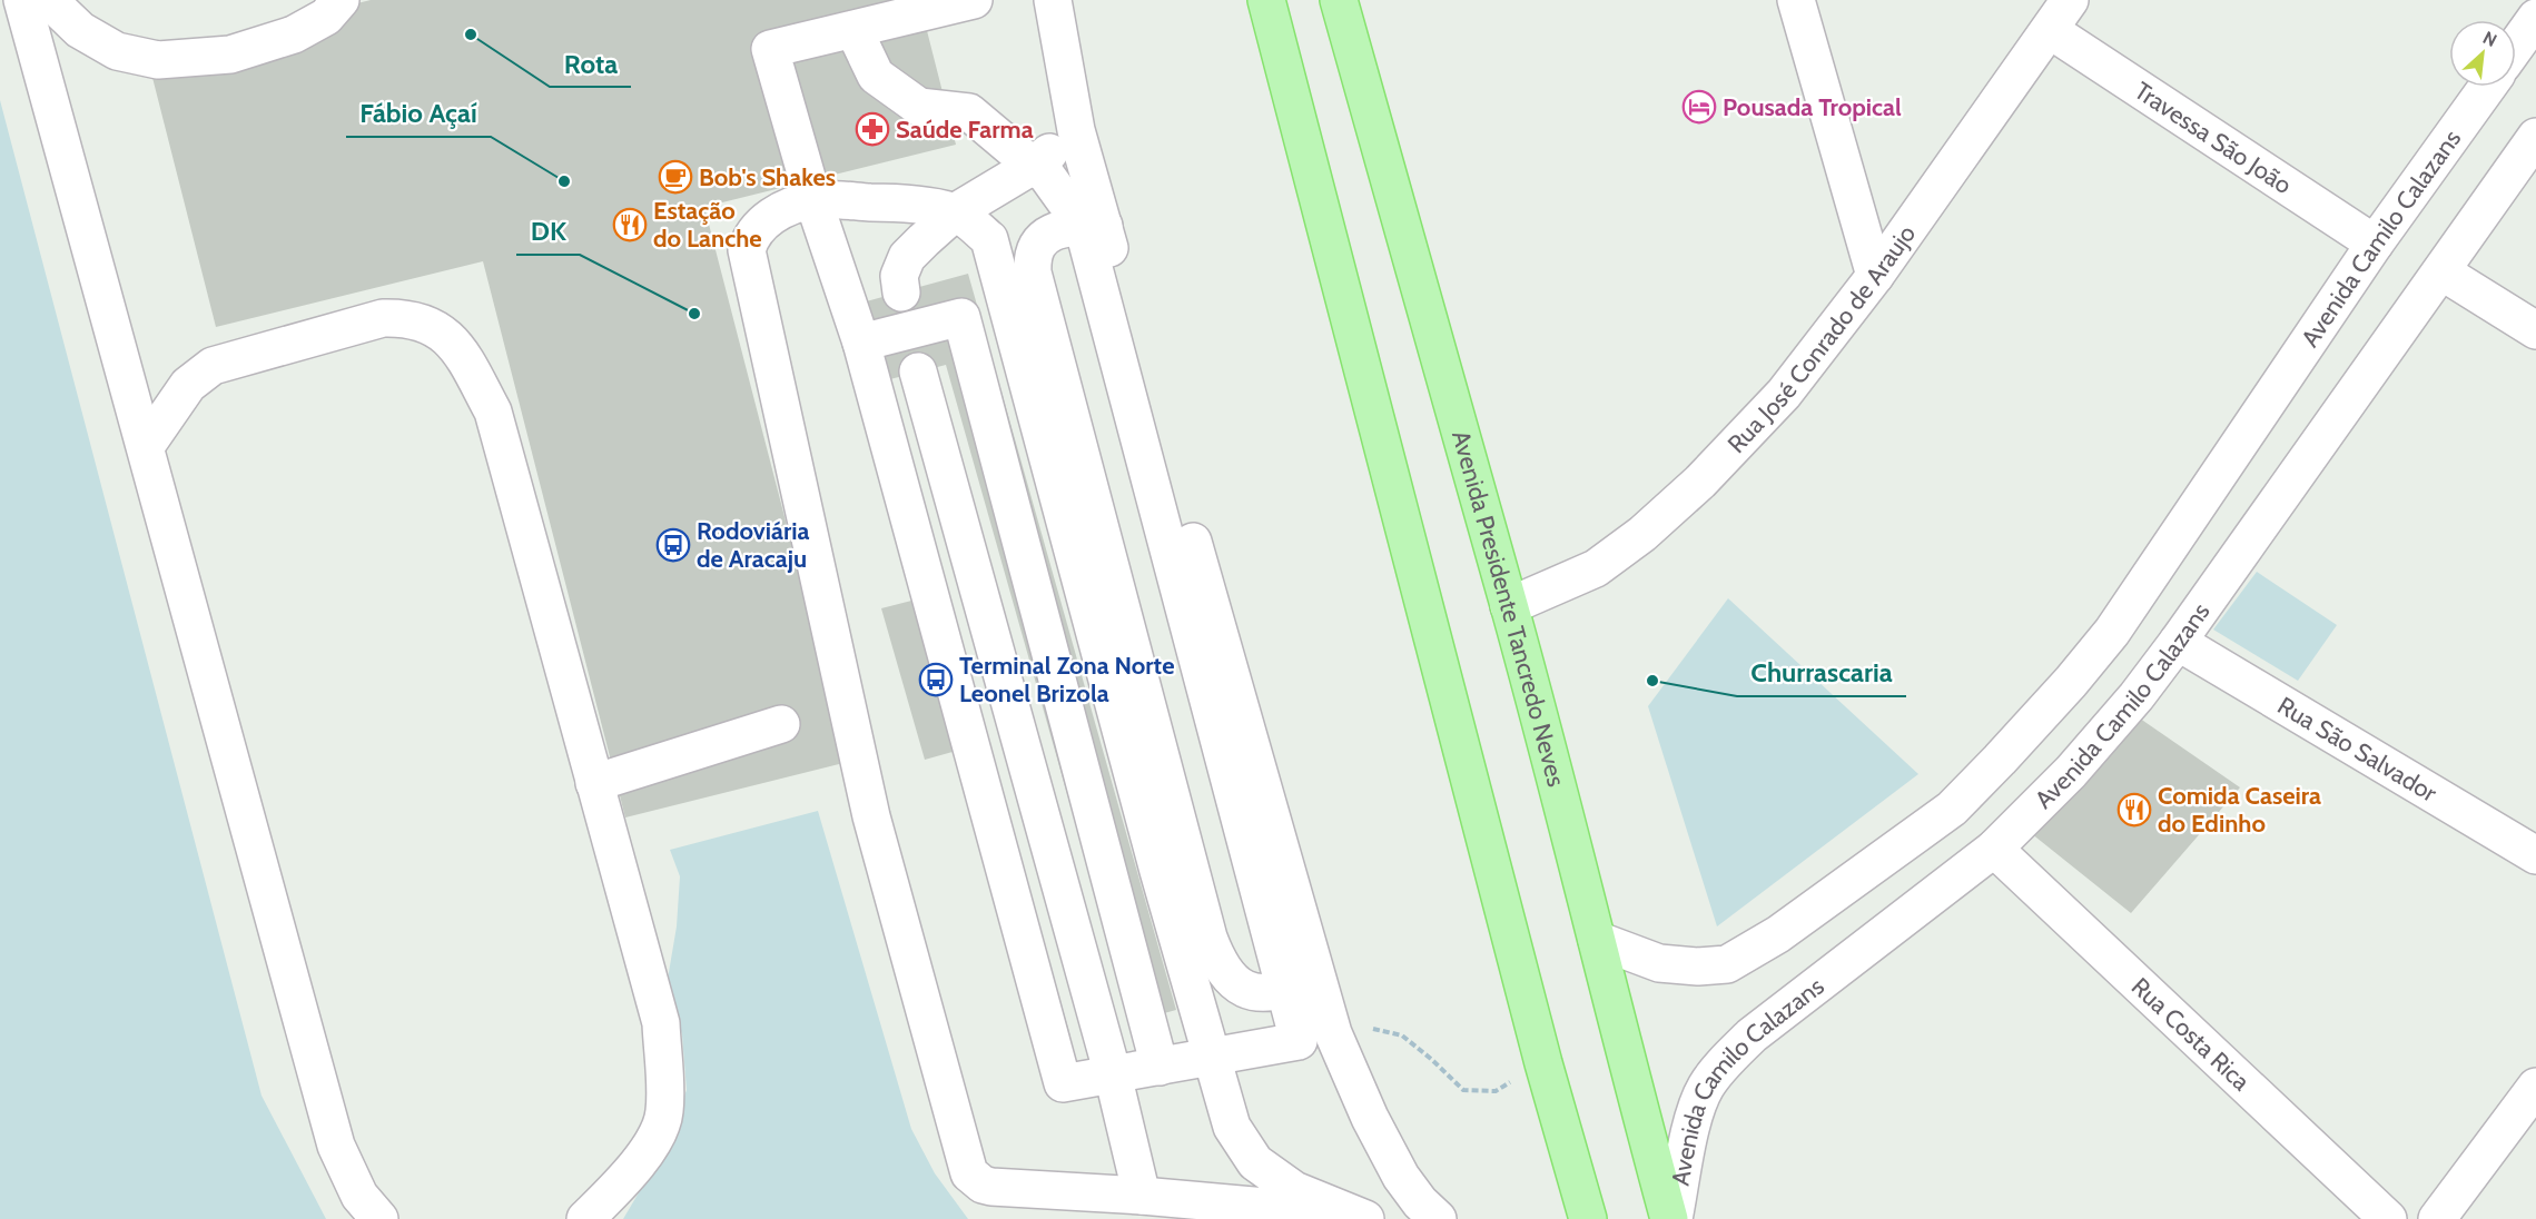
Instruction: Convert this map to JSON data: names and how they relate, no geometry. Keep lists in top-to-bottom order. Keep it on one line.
{"streets":{"main road":["Avenida Presidente Tancredo Neves"],"street":["Travessa São João","Avenida Camilo Calazans","Rua José Conrado de Araujo","Rua São Salvador","Rua Costa Rica"]},"crossings":[["Travessa São João","Avenida Camilo Calazans"],["Travessa São João","Rua José Conrado de Araujo"],["Avenida Camilo Calazans","Avenida Presidente Tancredo Neves"],["Avenida Camilo Calazans","Rua São Salvador"],["Avenida Camilo Calazans","Rua Costa Rica"],["Rua José Conrado de Araujo","Avenida Presidente Tancredo Neves"]],"places":{"other":["Rota","Fábio Açaí","DK","Churrascaria"],"hotel":["Pousada Tropical"],"pharmacy":["Saúde Farma"],"cafe":["Bob's Shakes"],"restaurant":["Estação do Lanche","Comida Caseira do Edinho"],"bus stop":["Rodoviária de Aracaju","Terminal Zona Norte Leonel Brizola"]},"north":"top right"}
